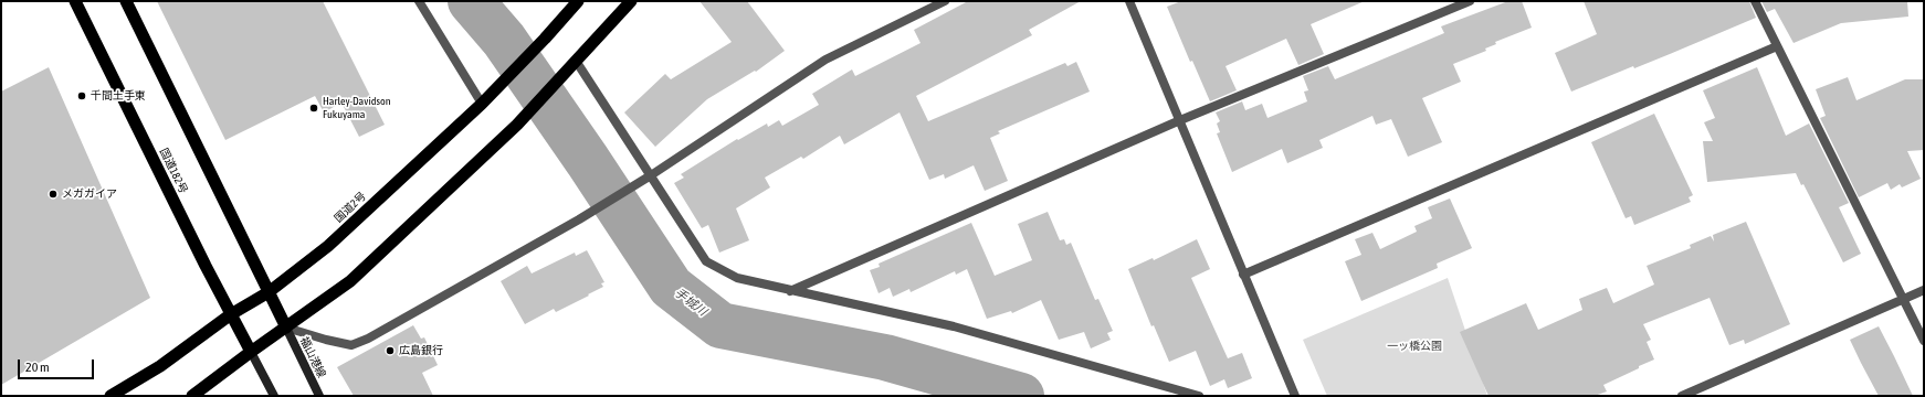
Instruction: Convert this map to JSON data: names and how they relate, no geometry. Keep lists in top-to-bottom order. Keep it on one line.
{"streets":{"highway":["国道182号","国道2号"],"main road":["福山港線"]},"crossings":[["国道182号","国道2号"]],"water":["手城川"],"parks":["一ッ橋公園"],"places":["千間土手東","Harley-Davidson Fukuyama","メガガイア","広島銀行"],"scale_bar":"20 m"}
